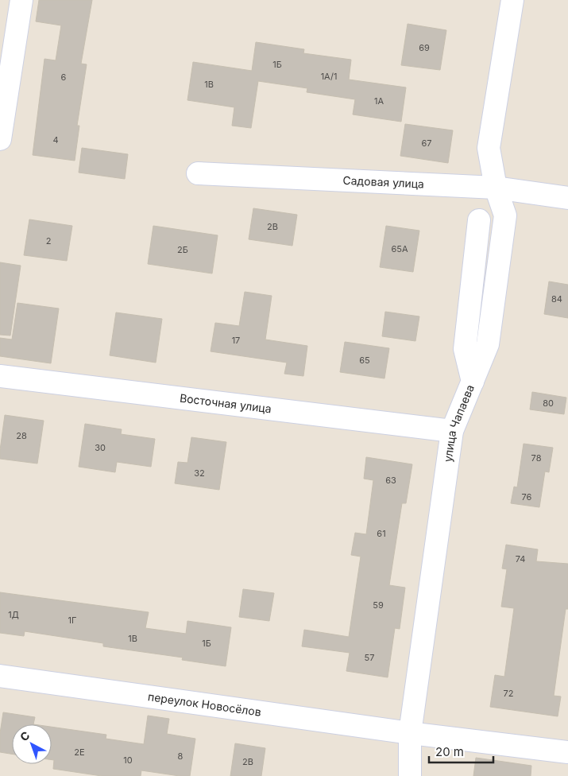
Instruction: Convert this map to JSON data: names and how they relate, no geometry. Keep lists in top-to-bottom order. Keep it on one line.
{"streets":{"street":["Садовая улица","Восточная улица","улица Чапаева","переулок Новосёлов"]},"crossings":[["Садовая улица","улица Чапаева"],["Восточная улица","улица Чапаева"],["улица Чапаева","переулок Новосёлов"]],"house_numbers":["69","1Б","1А/1","6","1В","1А","4","67","2В","2","65А","2Б","84","17","65","80","28","30","78","32","63","76","61","74","59","1Д","1Г","1В","1Б","57","72","2Е","8","10","2В"],"scale_bar":"20 m","north":"top left"}
